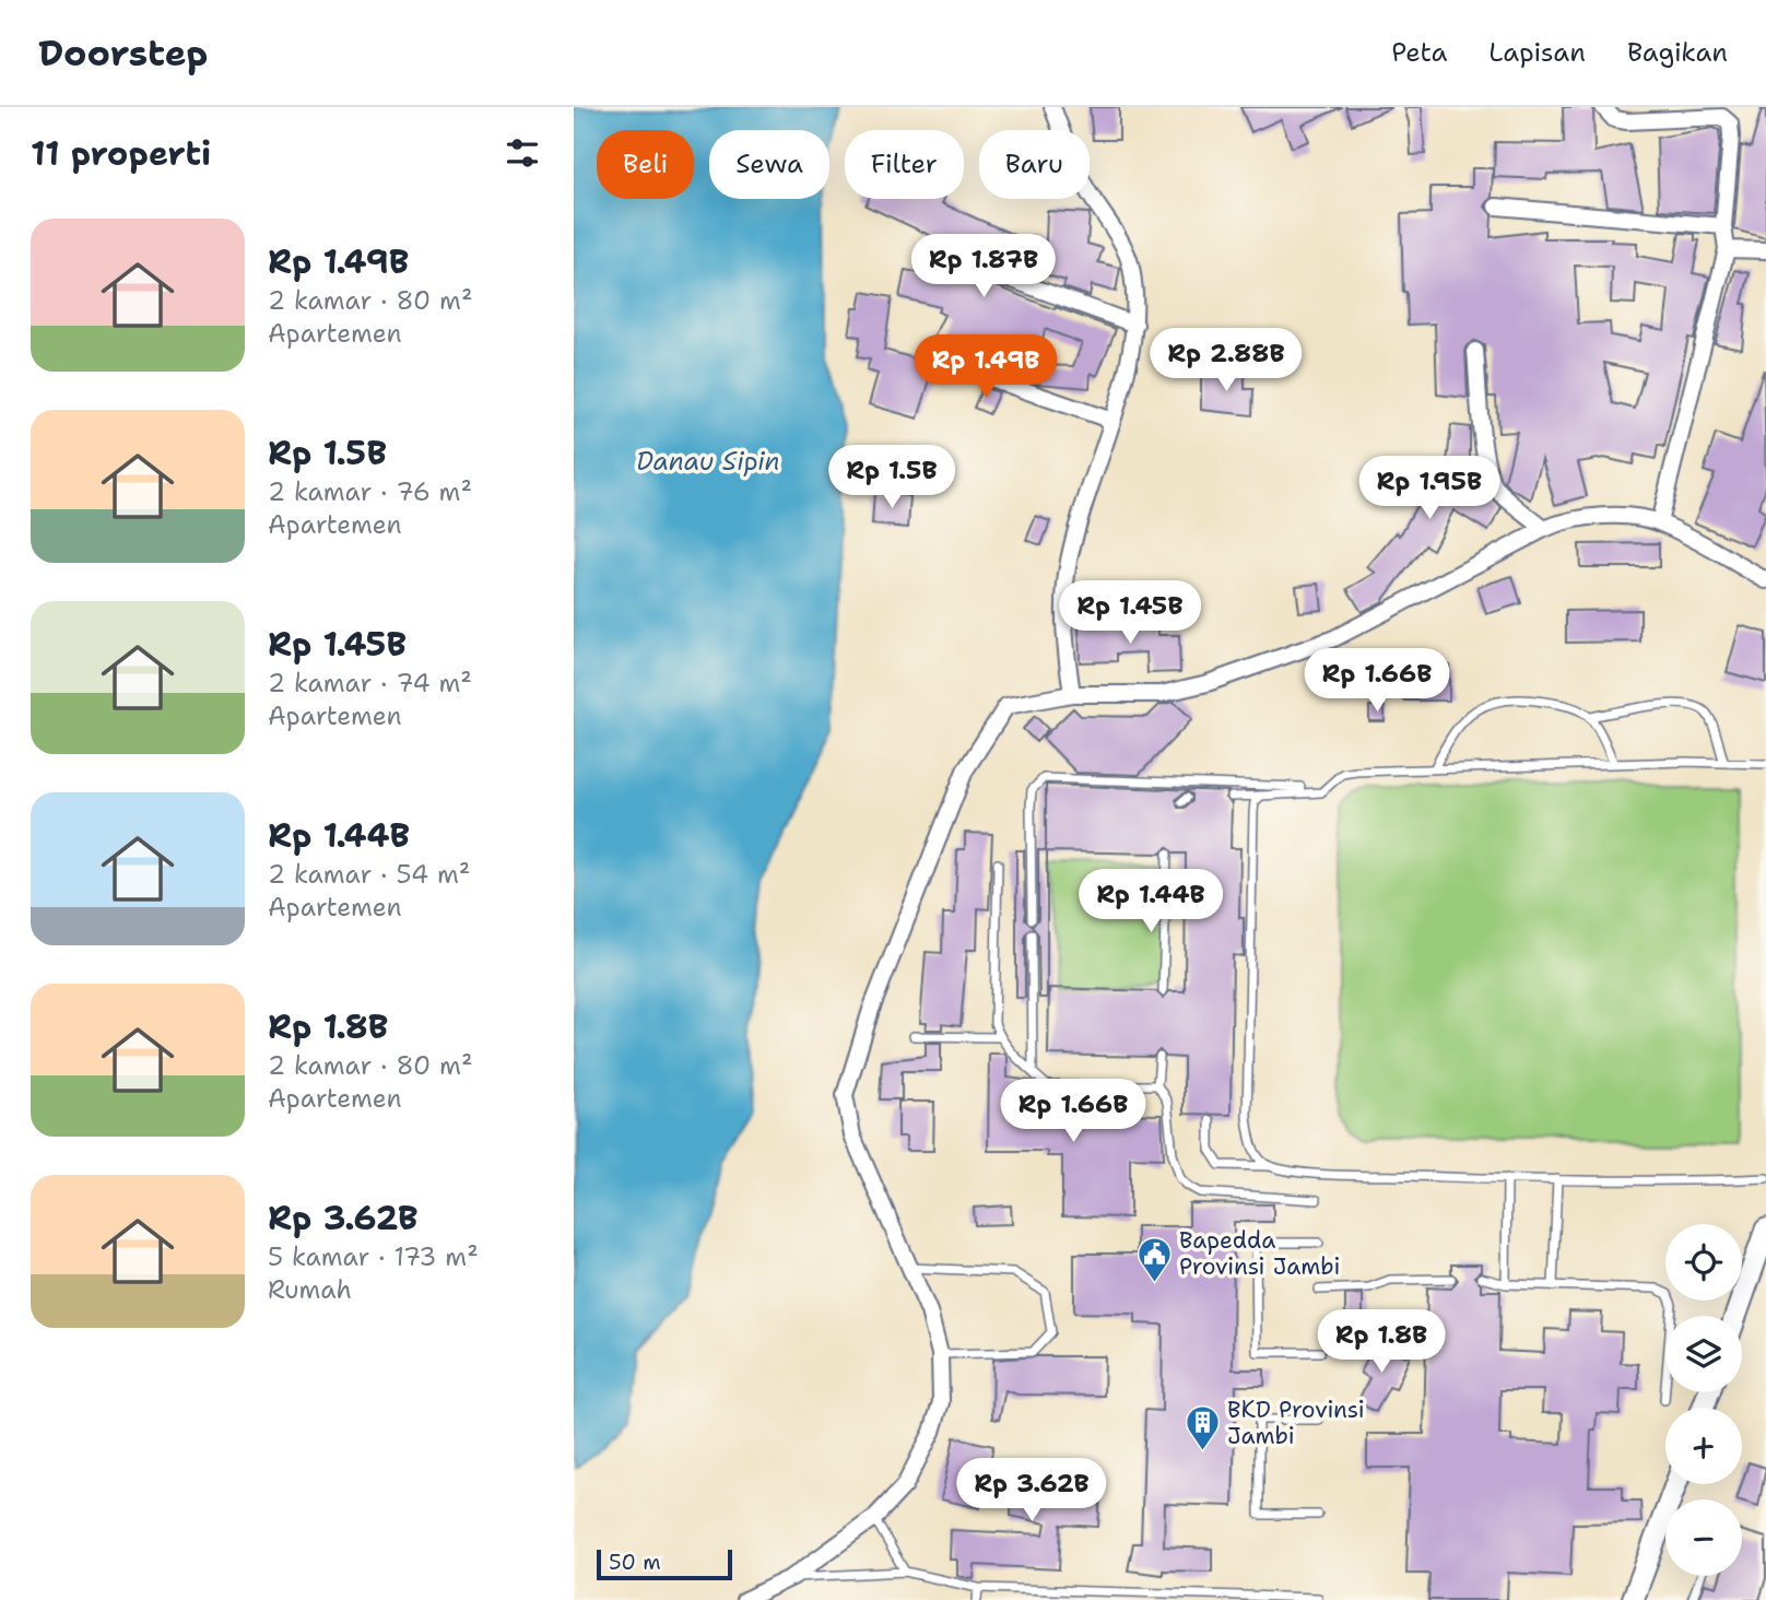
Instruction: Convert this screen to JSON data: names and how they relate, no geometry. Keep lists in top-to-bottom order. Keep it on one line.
{"water":["Danau Sipin"],"places":{"public building":["Bapedda Provinsi Jambi"],"building":["BKD Provinsi Jambi"]},"scale_bar":"50 m","page":{"header":"Doorstep","nav":["Peta","Lapisan","Bagikan"],"heading":"11 properti","chip":["Beli","Sewa","Filter","Baru"],"list":[{"name":"Rp 1.49B","note":"2 kamar · 80 m² · Apartemen"},{"name":"Rp 1.5B","note":"2 kamar · 76 m² · Apartemen"},{"name":"Rp 1.45B","note":"2 kamar · 74 m² · Apartemen"},{"name":"Rp 1.44B","note":"2 kamar · 54 m² · Apartemen"},{"name":"Rp 1.8B","note":"2 kamar · 80 m² · Apartemen"},{"name":"Rp 3.62B","note":"5 kamar · 173 m² · Rumah"}],"price":["Rp 1.87B","Rp 2.88B","Rp 1.49B","Rp 1.5B","Rp 1.95B","Rp 1.45B","Rp 1.66B","Rp 1.44B","Rp 1.66B","Rp 1.8B","Rp 3.62B"],"map_buttons":["+","−"],"scale":"50 m"}}
